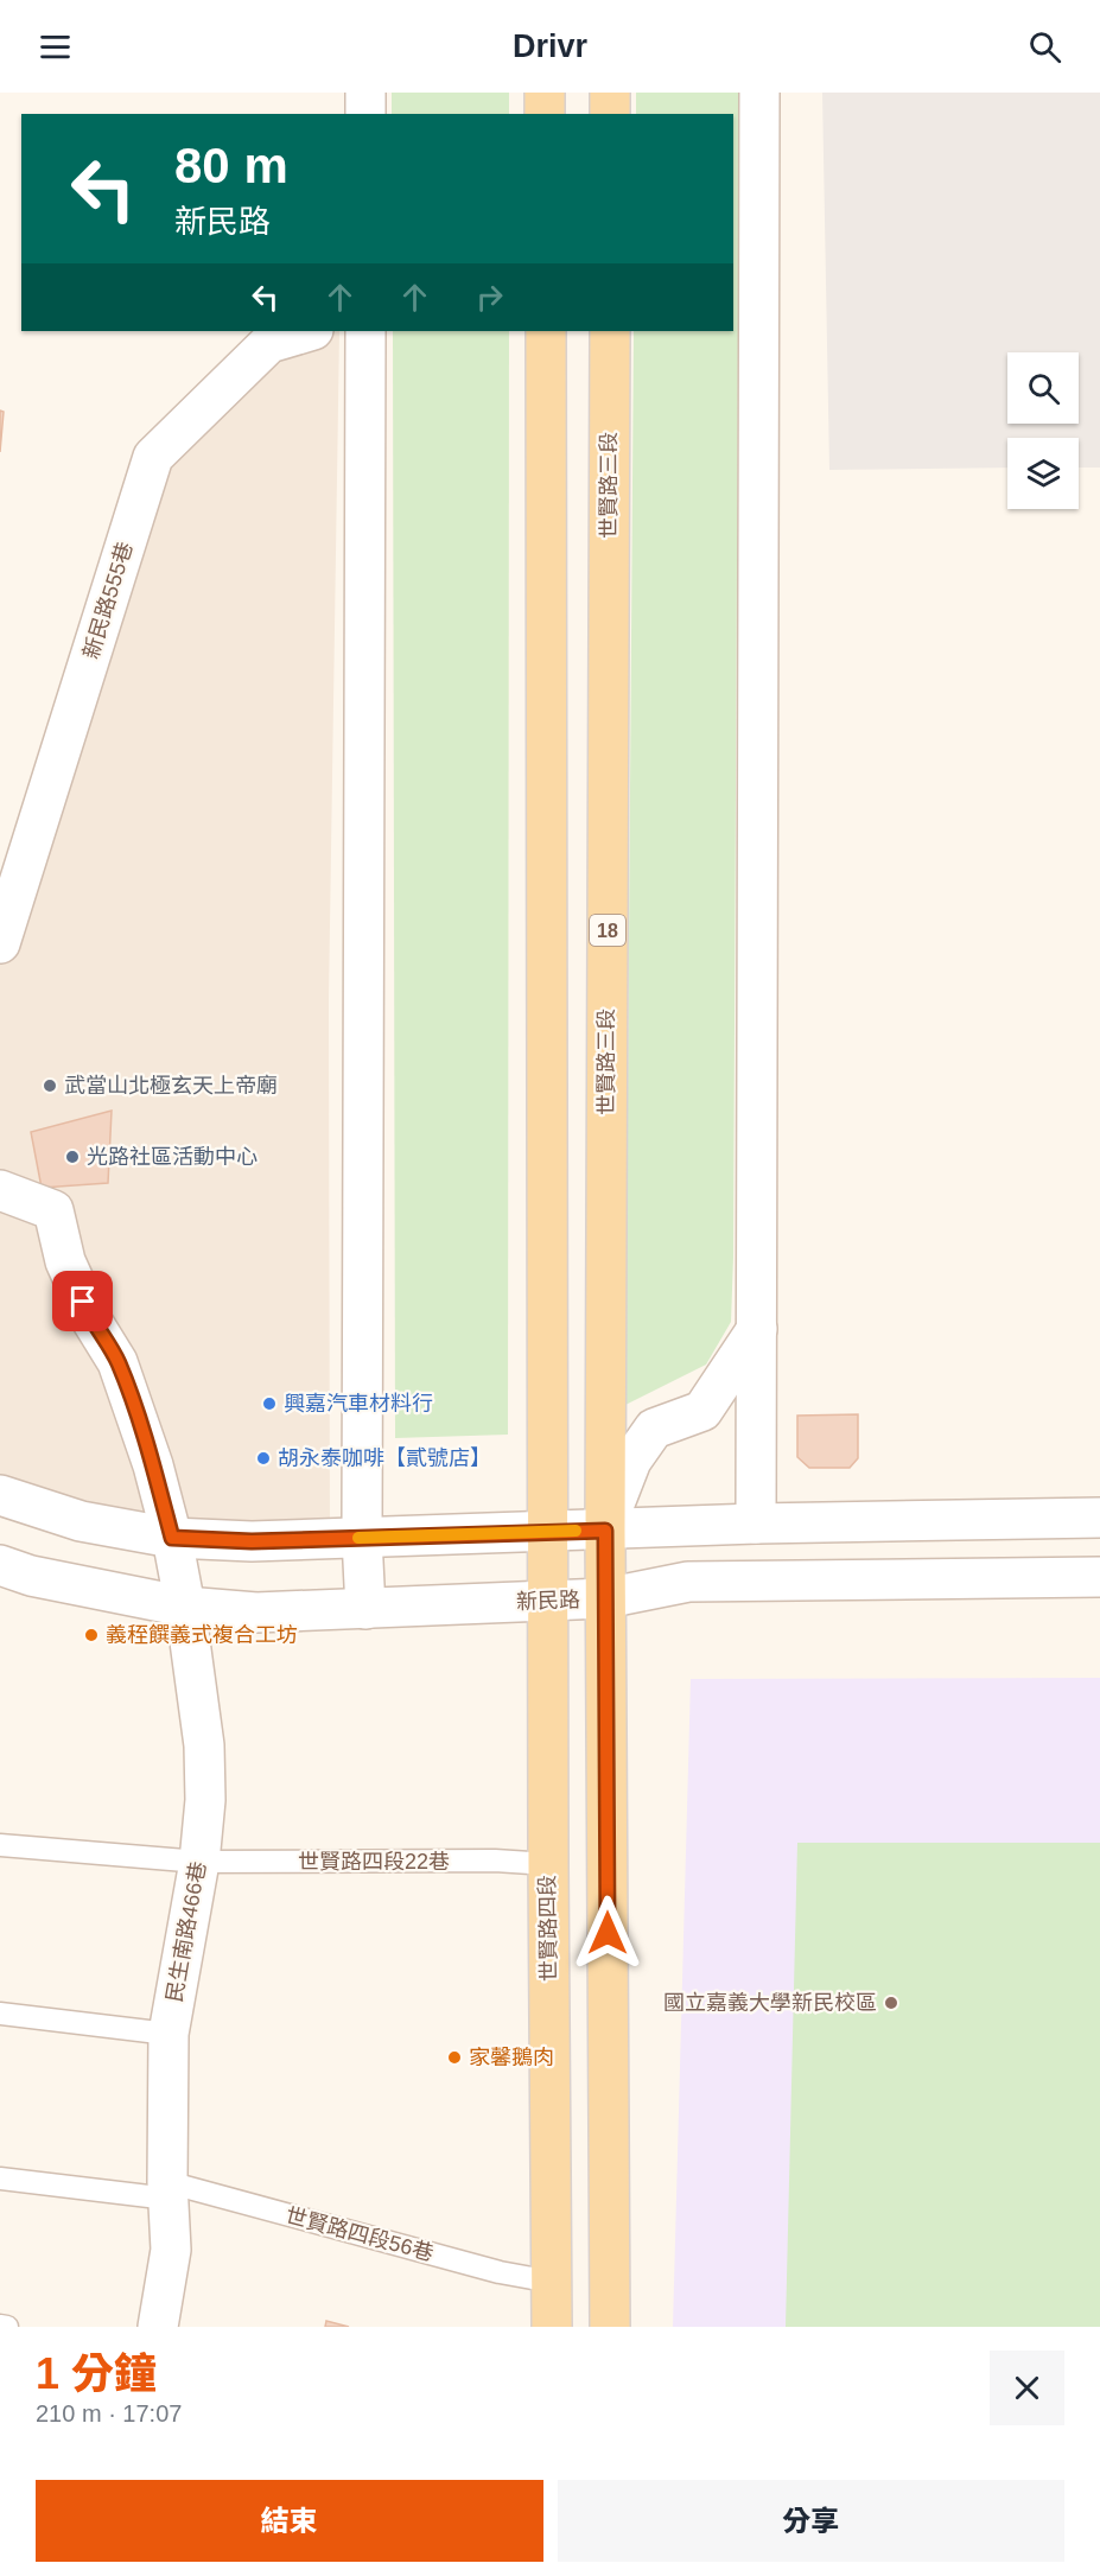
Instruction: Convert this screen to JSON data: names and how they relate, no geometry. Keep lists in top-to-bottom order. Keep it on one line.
{"streets":{"main road":["世賢路三段","18","世賢路四段"],"street":["新民路555巷","新民路","民生南路466巷"],"lane":["世賢路四段22巷","世賢路四段56巷"]},"crossings":[["世賢路三段","18"],["18","新民路"],["新民路","世賢路四段"],["新民路","民生南路466巷"],["世賢路四段22巷","世賢路四段"],["世賢路四段22巷","民生南路466巷"],["世賢路四段","世賢路四段56巷"],["民生南路466巷","世賢路四段56巷"]],"places":["武當山北極玄天上帝廟","光路社區活動中心","興嘉汽車材料行","胡永泰咖啡【貳號店】","義秷饌義式複合工坊","國立嘉義大學新民校區","家馨鵝肉"],"page":{"header":"Drivr","turn":["80 m","新民路"],"heading":["1 分鐘","210 m · 17:07"],"buttons":["結束","分享"]}}
